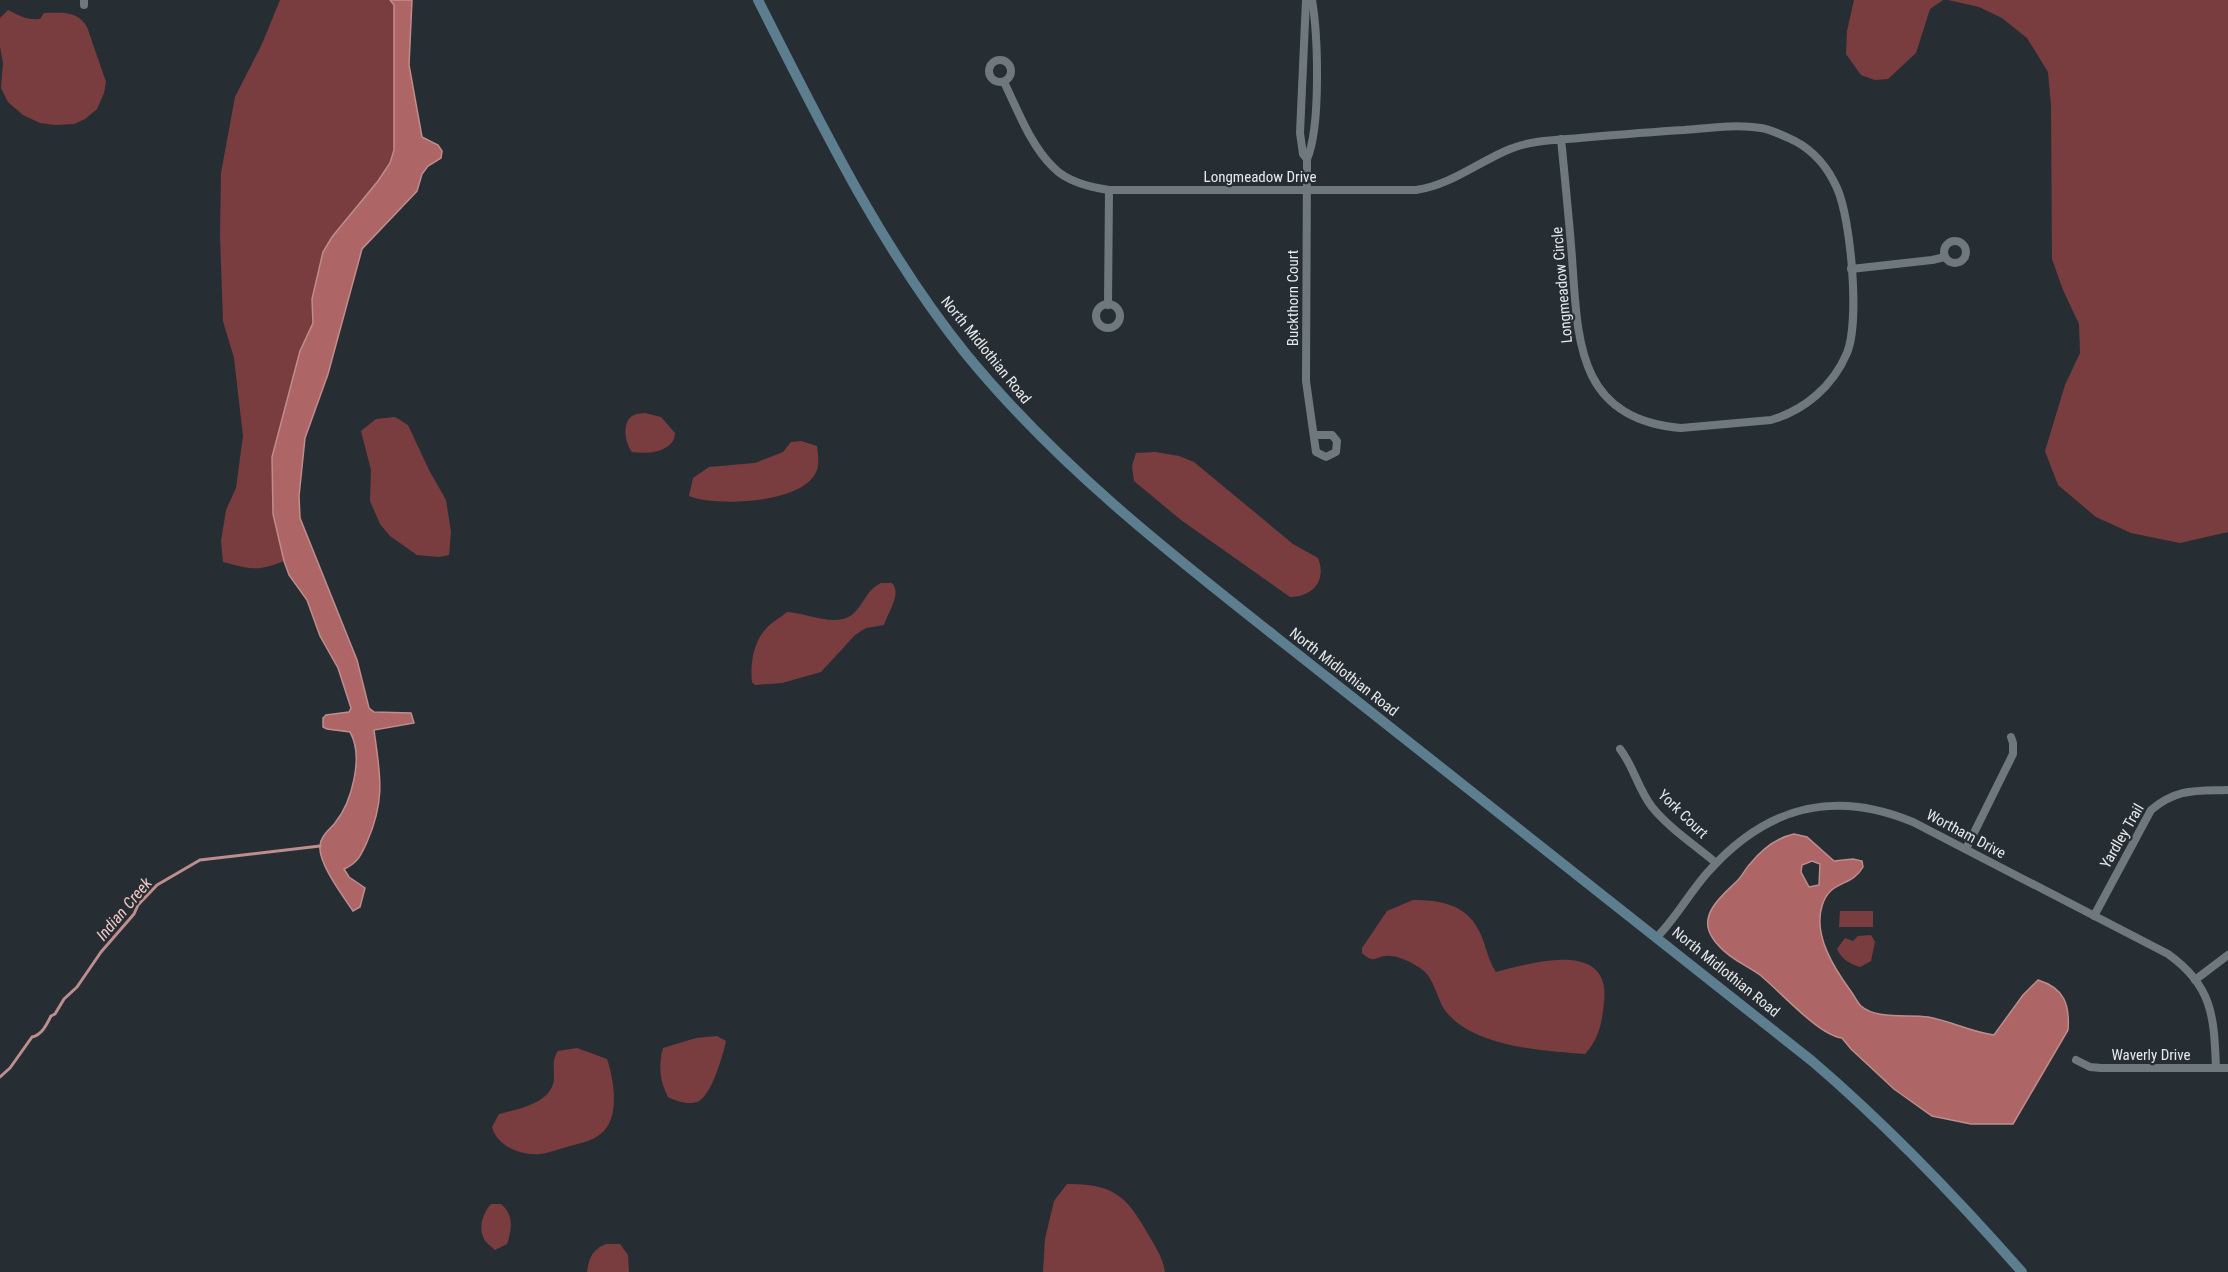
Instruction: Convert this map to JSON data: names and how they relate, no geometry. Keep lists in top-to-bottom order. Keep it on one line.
{"streets":{"main road":["North Midlothian Road"],"street":["Longmeadow Drive","Longmeadow Circle","Buckthorn Court","York Court","Wortham Drive","Yardley Trail","Waverly Drive"]},"crossings":[["Longmeadow Drive","Longmeadow Circle"],["Longmeadow Drive","Buckthorn Court"],["North Midlothian Road","Wortham Drive"],["York Court","Wortham Drive"],["Wortham Drive","Yardley Trail"],["Wortham Drive","Waverly Drive"]],"water":["Indian Creek"]}
